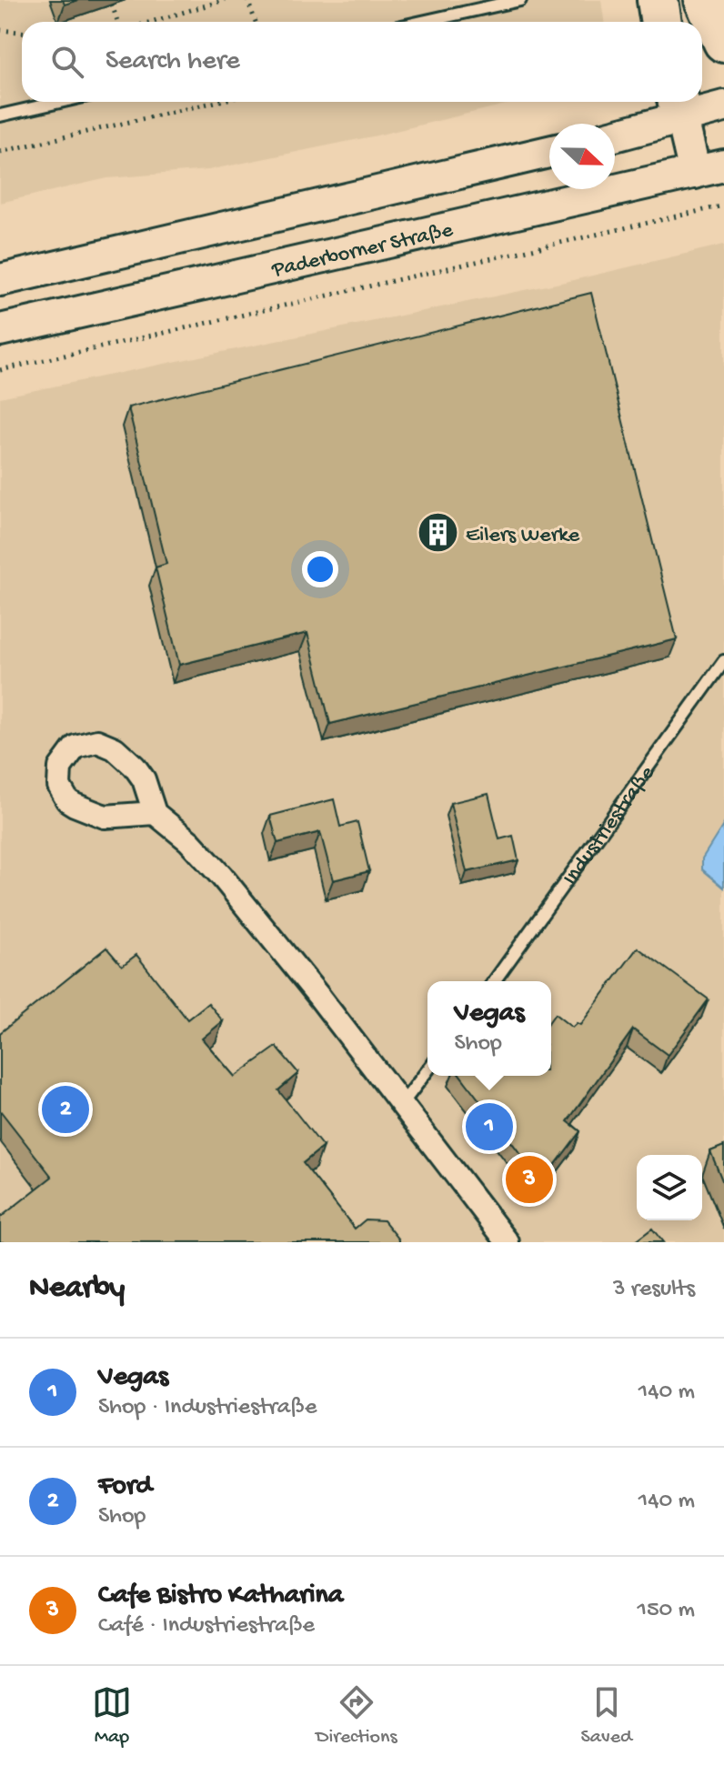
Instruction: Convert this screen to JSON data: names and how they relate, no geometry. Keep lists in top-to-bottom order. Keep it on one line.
{"streets":{"main road":["Paderborner Straße"],"lane":["Industriestraße"]},"places":{"building":["Eilers Werke"]},"north":"right","page":{"search":"Search here","popup":["Vegas","Shop"],"pins":["2","1","3"],"heading":["Nearby","3 results"],"list":[{"mark":"1","name":"Vegas","note":"Shop · Industriestraße","value":"140 m"},{"mark":"2","name":"Ford","note":"Shop","value":"140 m"},{"mark":"3","name":"Cafe Bistro Katharina","note":"Café · Industriestraße","value":"150 m"}],"nav":["Map","Directions","Saved"]}}
